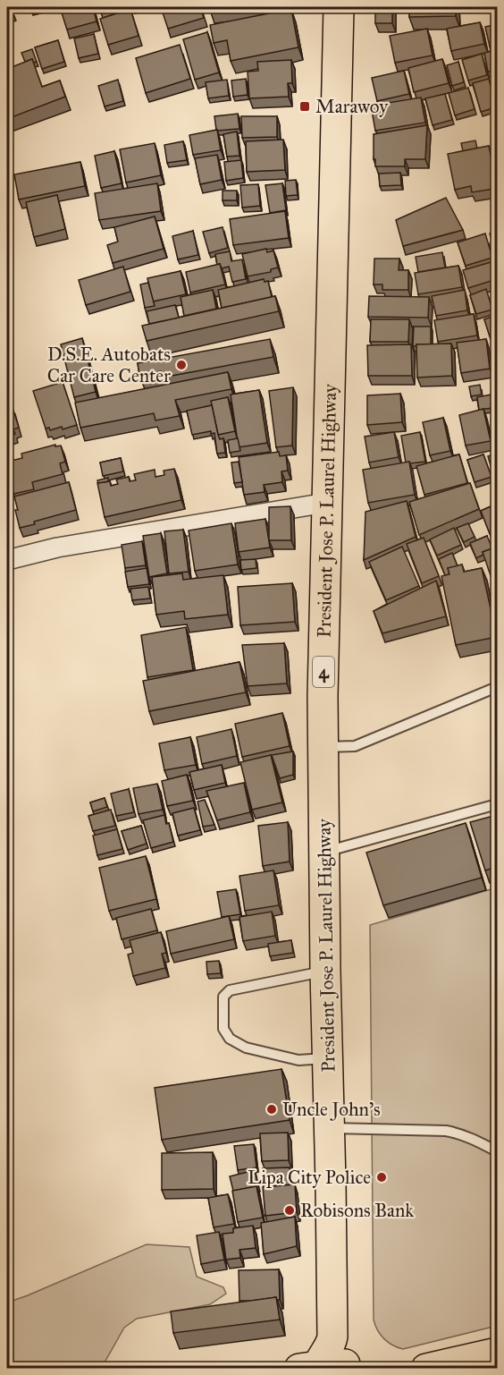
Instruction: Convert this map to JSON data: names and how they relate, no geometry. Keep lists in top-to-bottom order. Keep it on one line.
{"streets":{"main road":["President Jose P. Laurel Highway","4"]},"places":{"transit":["Marawoy"],"other":["D.S.E. Autobats Car Care Center","Uncle John's","Lipa City Police","Robisons Bank"]}}
